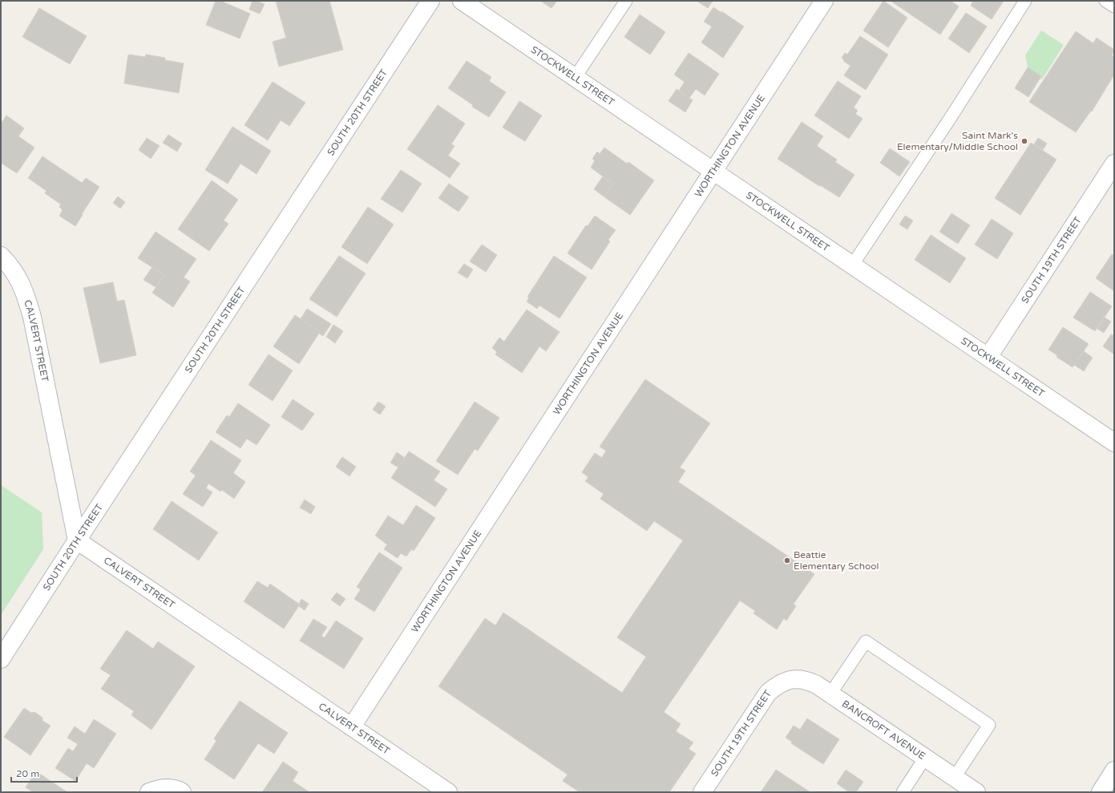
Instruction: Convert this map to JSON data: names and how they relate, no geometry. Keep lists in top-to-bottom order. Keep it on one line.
{"streets":{"street":["STOCKWELL STREET","SOUTH 20TH STREET","WORTHINGTON AVENUE","SOUTH 19TH STREET","CALVERT STREET","BANCROFT AVENUE"]},"crossings":[["STOCKWELL STREET","WORTHINGTON AVENUE"],["STOCKWELL STREET","SOUTH 19TH STREET"],["SOUTH 20TH STREET","CALVERT STREET"],["WORTHINGTON AVENUE","CALVERT STREET"],["SOUTH 19TH STREET","BANCROFT AVENUE"]],"places":["Saint Mark's Elementary/Middle School","Beattie Elementary School"],"scale_bar":"20 m"}
